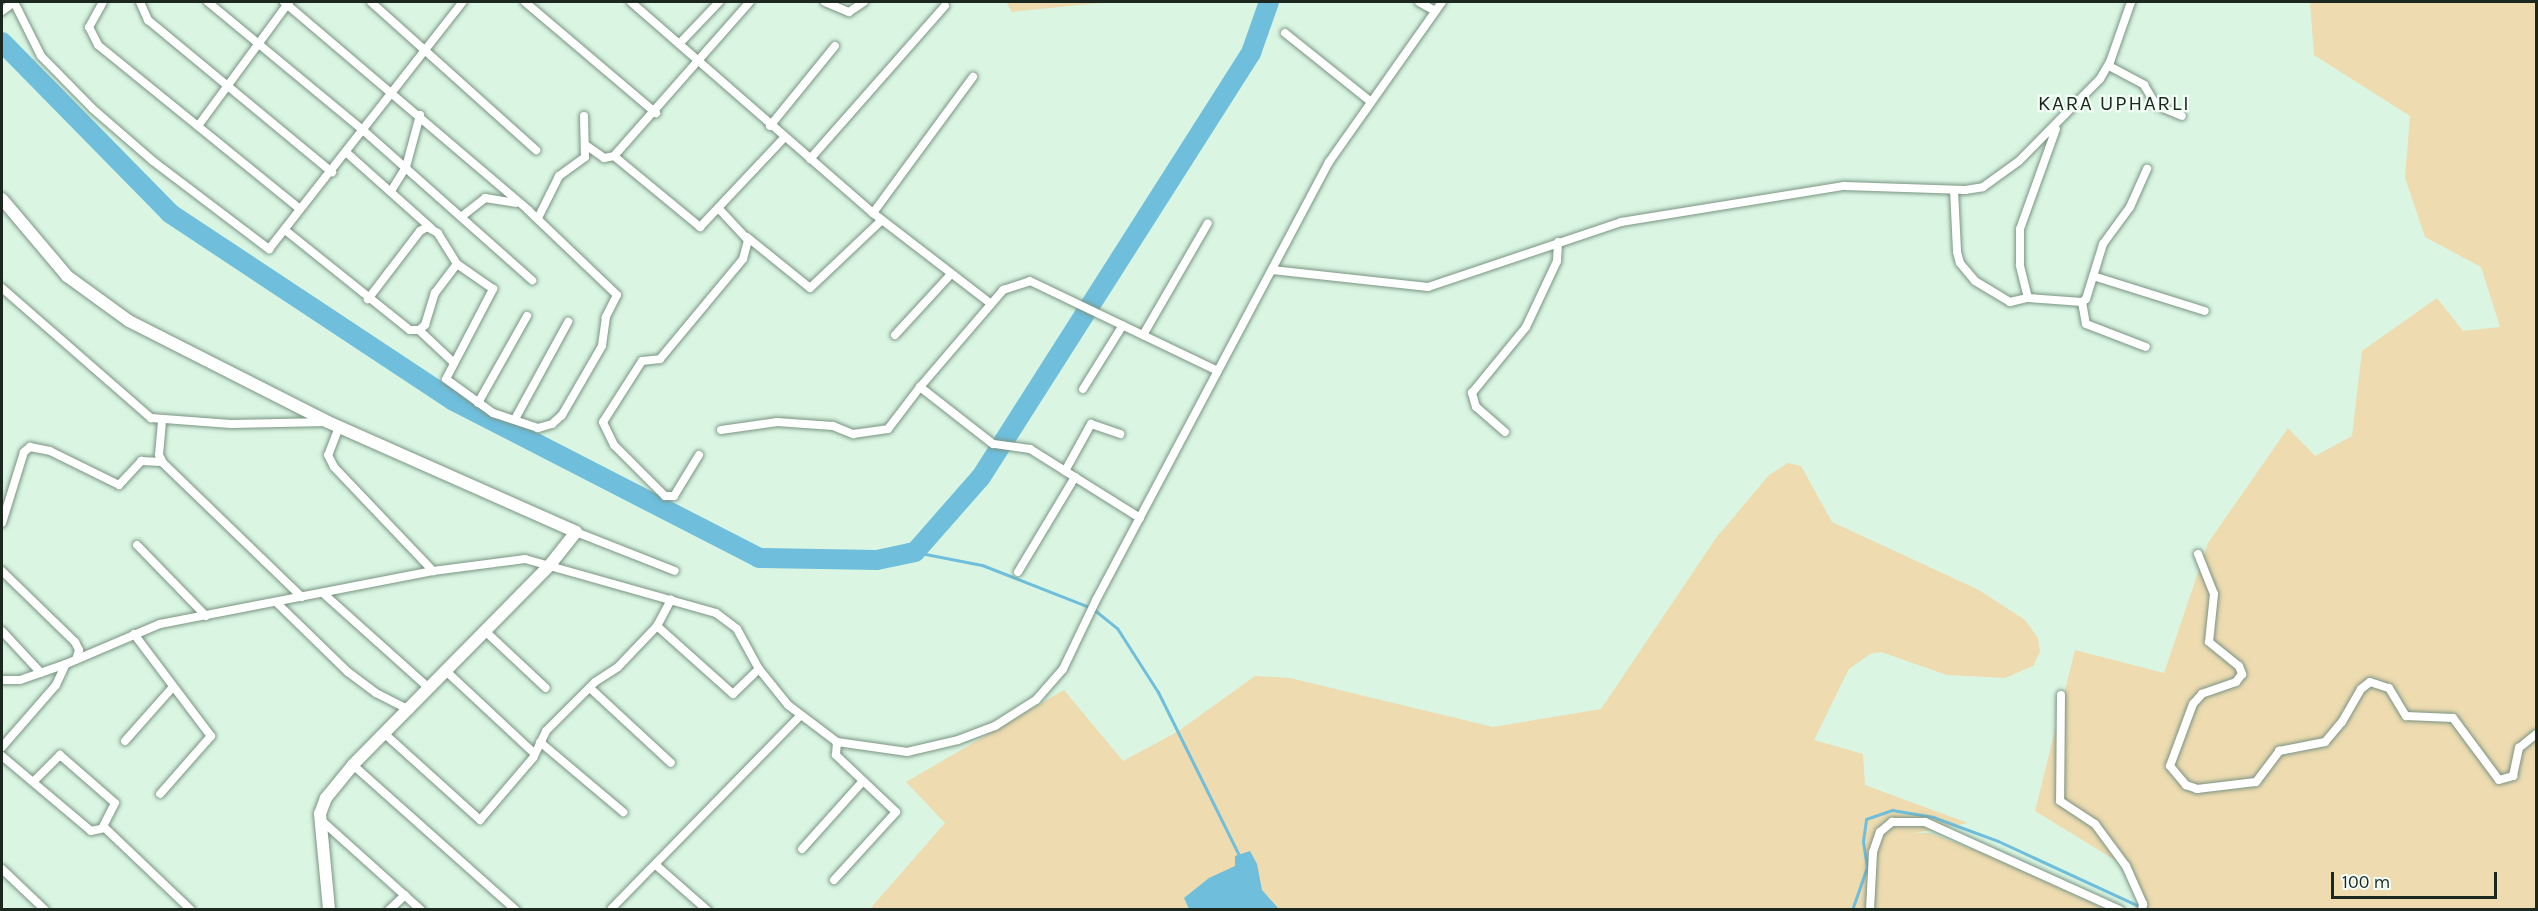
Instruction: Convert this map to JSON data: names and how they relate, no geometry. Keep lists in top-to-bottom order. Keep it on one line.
{"districts":["KARA UPHARLI"],"scale_bar":"100 m"}
